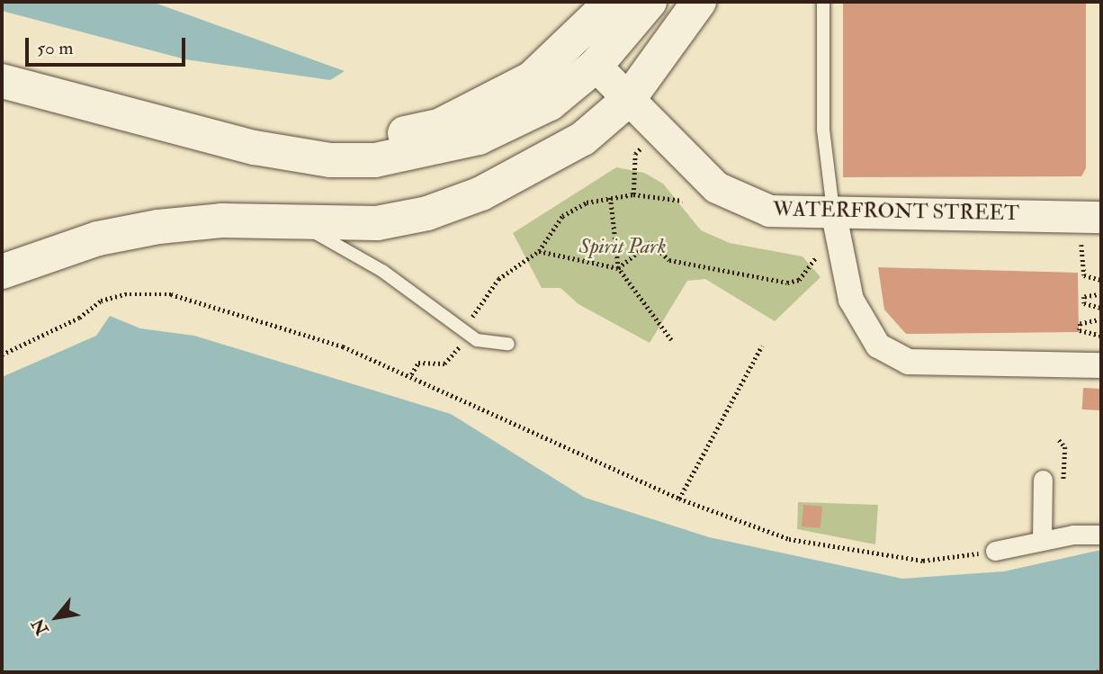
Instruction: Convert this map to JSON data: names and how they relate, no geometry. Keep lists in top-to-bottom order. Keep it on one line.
{"streets":{"street":["WATERFRONT STREET"]},"parks":["Spirit Park"],"scale_bar":"50 m","north":"bottom left"}
